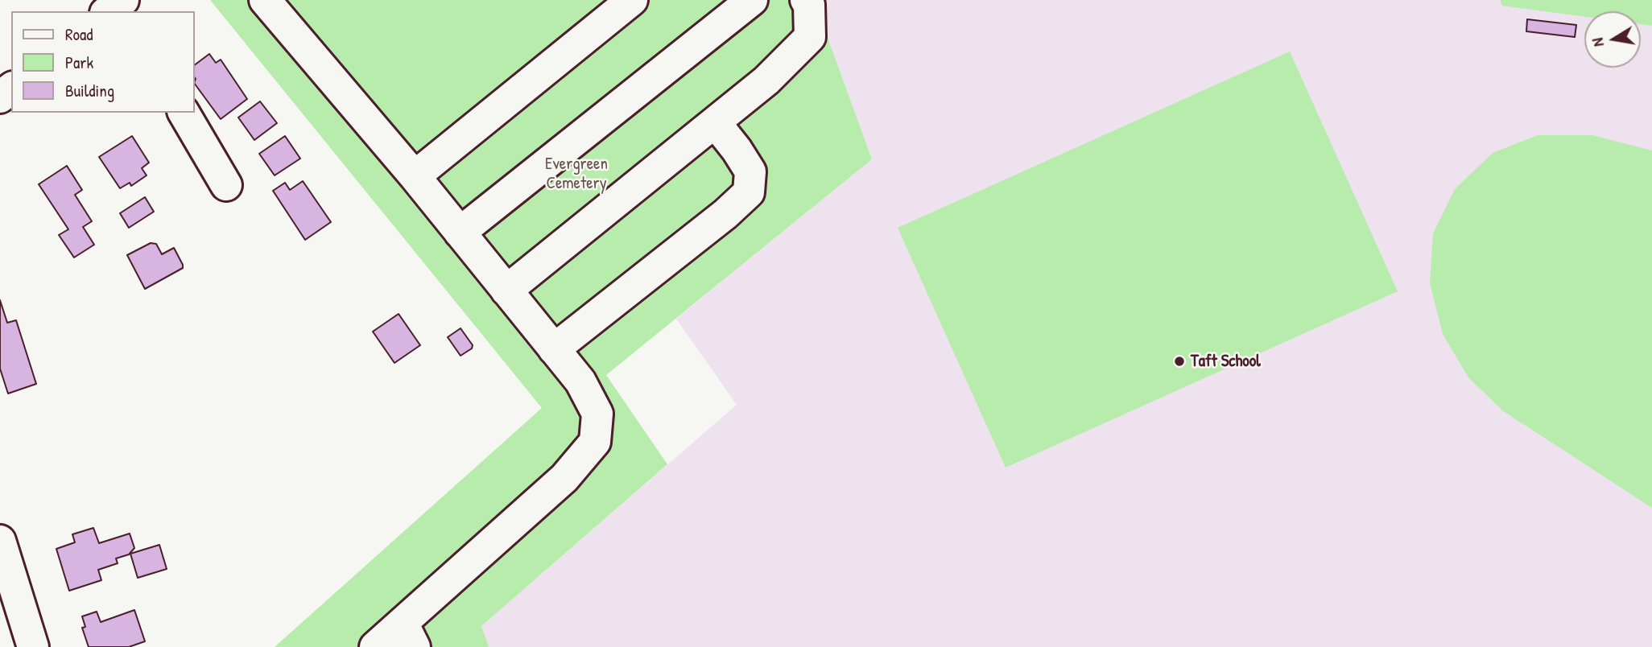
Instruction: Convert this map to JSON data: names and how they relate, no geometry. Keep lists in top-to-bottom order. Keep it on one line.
{"parks":["Evergreen Cemetery"],"places":["Taft School"],"legend":["Road","Park","Building"],"north":"left"}
